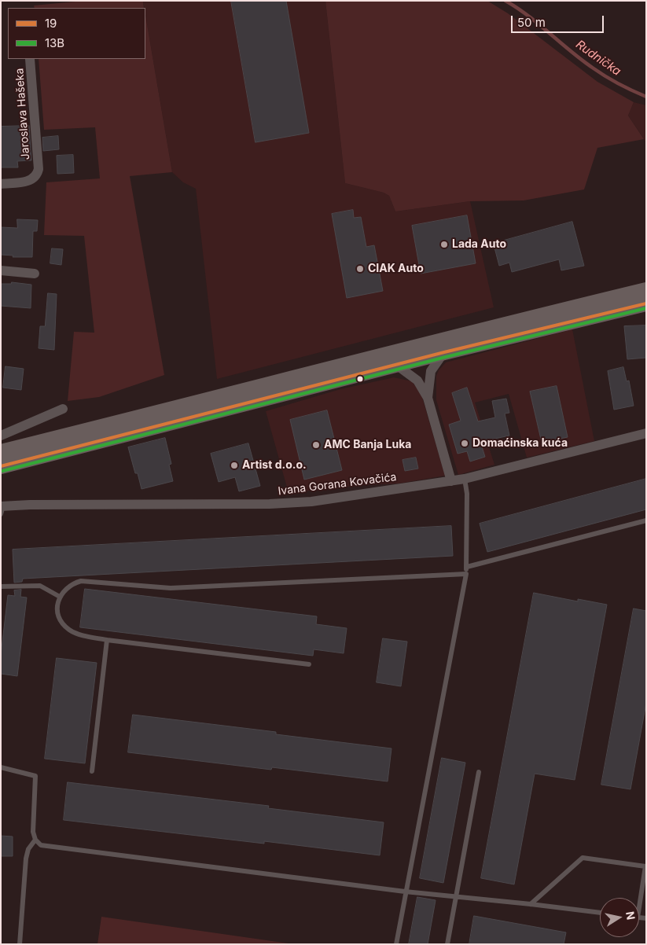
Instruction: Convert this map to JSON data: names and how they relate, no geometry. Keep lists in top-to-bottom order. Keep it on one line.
{"streets":{"street":["Jaroslava Hašeka","Ivana Gorana Kovačića"]},"water":["Rudnička"],"places":["Lada Auto","CIAK Auto","Domaćinska kuća","AMC Banja Luka","Artist d.o.o."],"lines":["transit line 19","transit line 13B"],"legend":["19","13B"],"scale_bar":"50 m","north":"right"}
